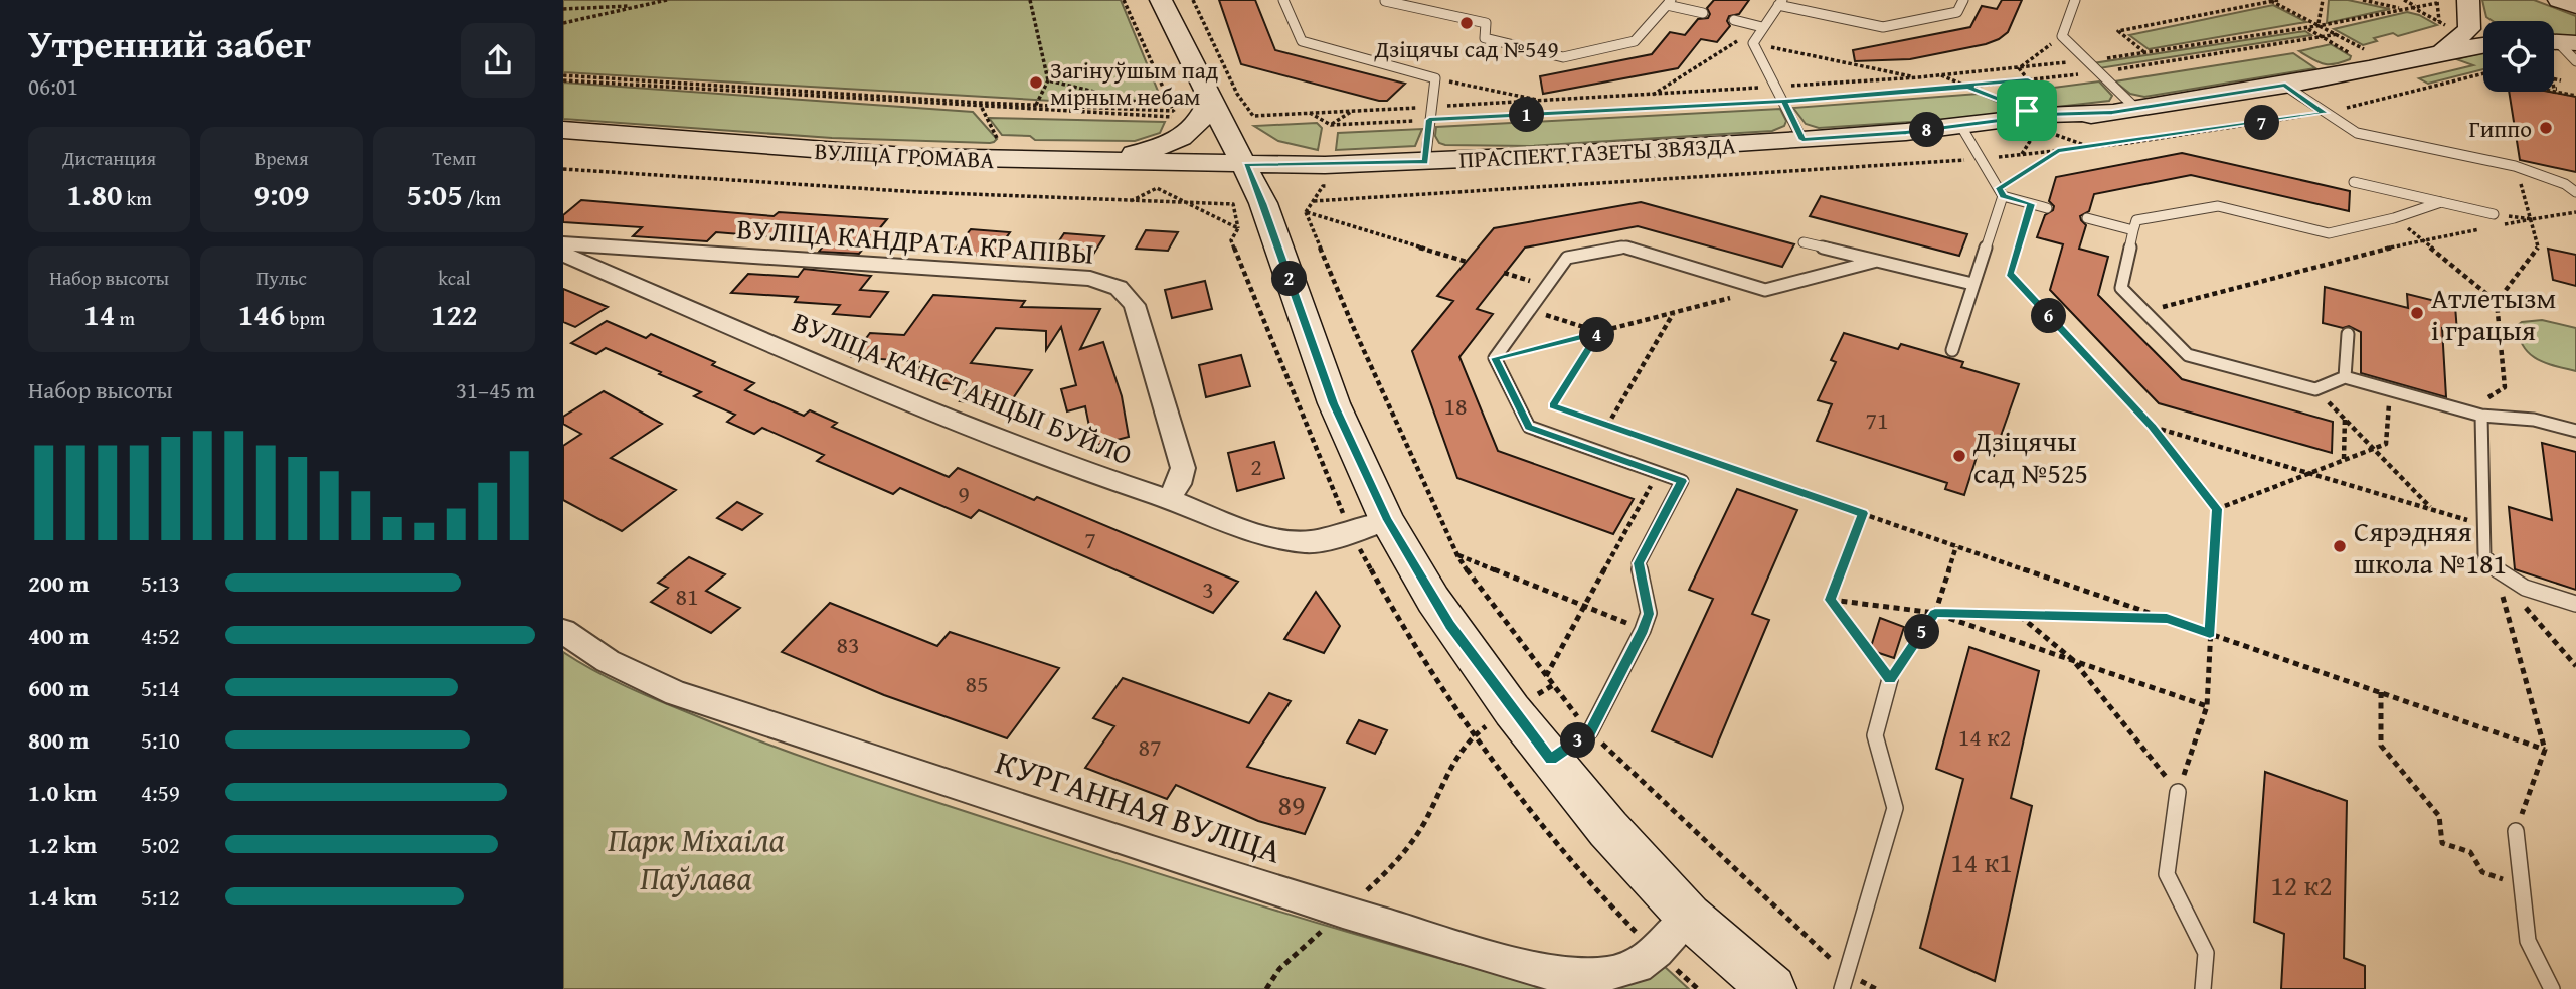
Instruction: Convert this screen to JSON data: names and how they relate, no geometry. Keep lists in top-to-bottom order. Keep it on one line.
{"streets":{"main road":["ПРАСПЕКТ ГАЗЕТЫ ЗВЯЗДА","ВУЛІЦА ГРОМАВА"],"street":["ВУЛІЦА КАНДРАТА КРАПІВЫ","ВУЛІЦА КАНСТАНЦЫІ БУЙЛО","КУРГАННАЯ ВУЛІЦА"]},"crossings":[["ПРАСПЕКТ ГАЗЕТЫ ЗВЯЗДА","ВУЛІЦА ГРОМАВА"],["ВУЛІЦА КАНДРАТА КРАПІВЫ","ВУЛІЦА КАНСТАНЦЫІ БУЙЛО"]],"parks":["Парк Міхаіла Паўлава"],"places":["Дзіцячы сад №549","Загінуўшым пад мірным небам","Гиппо","Атлетызм і грацыя","Дзіцячы сад №525","Сярэдняя школа №181"],"house_numbers":["18","71","2","9","7","3","81","83","85","14 к2","87","89","14 к1","12 к2"],"page":{"heading":["Утренний забег","06:01"],"pins":["1","7","8","2","6","4","5","3"],"stats":[["Дистанция","1.80 km"],["Время","9:09"],["Темп","5:05 /km"],["Набор высоты","14 m"],["Пульс","146 bpm"],["kcal","122"]],"chart":["Набор высоты","31–45 m"],"list":[{"name":"200 m","note":"5:13"},{"name":"400 m","note":"4:52"},{"name":"600 m","note":"5:14"},{"name":"800 m","note":"5:10"},{"name":"1.0 km","note":"4:59"},{"name":"1.2 km","note":"5:02"},{"name":"1.4 km","note":"5:12"}]}}
